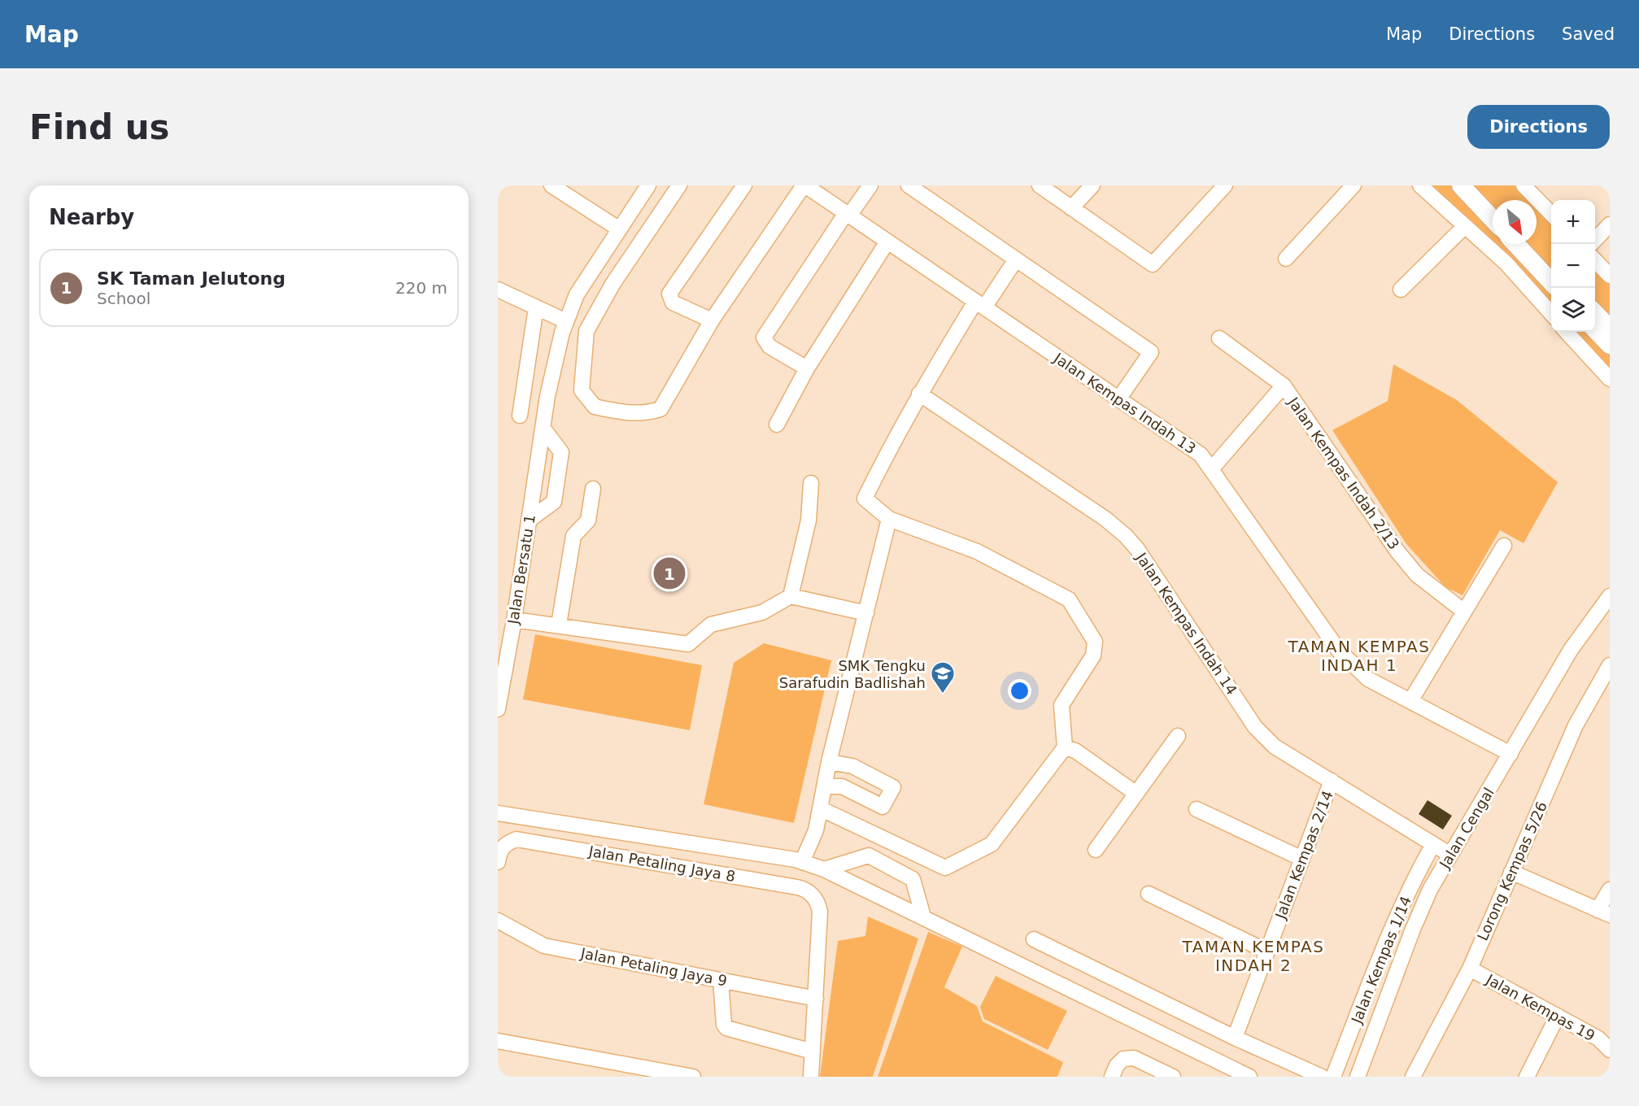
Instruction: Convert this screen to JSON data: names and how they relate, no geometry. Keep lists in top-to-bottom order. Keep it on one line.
{"streets":{"street":["Jalan Kempas Indah 13","Jalan Kempas Indah 2/13","Jalan Bersatu 1","Jalan Kempas Indah 14","Jalan Cengal","Jalan Kempas 2/14","Jalan Petaling Jaya 8","Lorong Kempas 5/26","Jalan Kempas 1/14","Jalan Petaling Jaya 9","Jalan Kempas 19"]},"crossings":[["Jalan Kempas Indah 13","Jalan Cengal"],["Jalan Kempas Indah 14","Jalan Cengal"],["Jalan Kempas Indah 14","Jalan Kempas 2/14"],["Jalan Kempas Indah 14","Jalan Kempas 1/14"],["Jalan Petaling Jaya 8","Jalan Petaling Jaya 9"],["Lorong Kempas 5/26","Jalan Kempas 19"]],"districts":["TAMAN KEMPAS INDAH 1","TAMAN KEMPAS INDAH 2"],"places":{"school or university":["SMK Tengku Sarafudin Badlishah"]},"north":"bottom right","page":{"header":"Map","nav":["Map","Directions","Saved"],"buttons":"Directions","title":"Find us","heading":"Nearby","map_buttons":["+","−"],"list":[{"mark":"1","name":"SK Taman Jelutong","note":"School","value":"220 m"}],"pins":"1"}}
